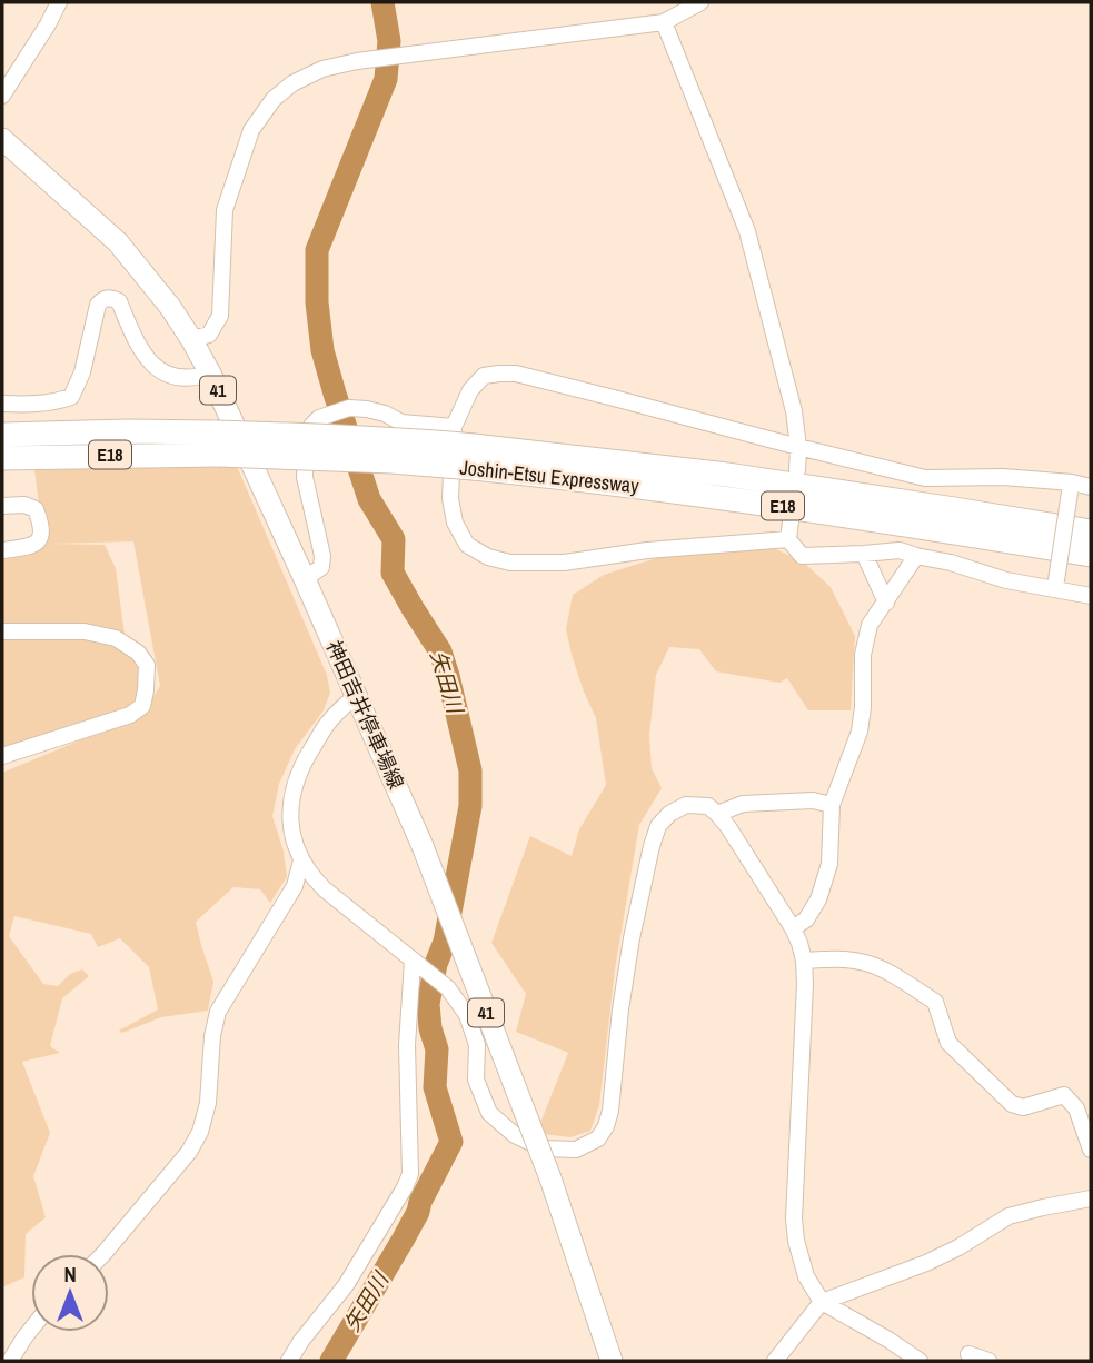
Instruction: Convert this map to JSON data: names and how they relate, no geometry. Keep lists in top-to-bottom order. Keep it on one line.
{"streets":{"highway":["E18","Joshin-Etsu Expressway"],"main road":["41","神田吉井停車場線"]},"water":["矢田川"],"north":"top"}
